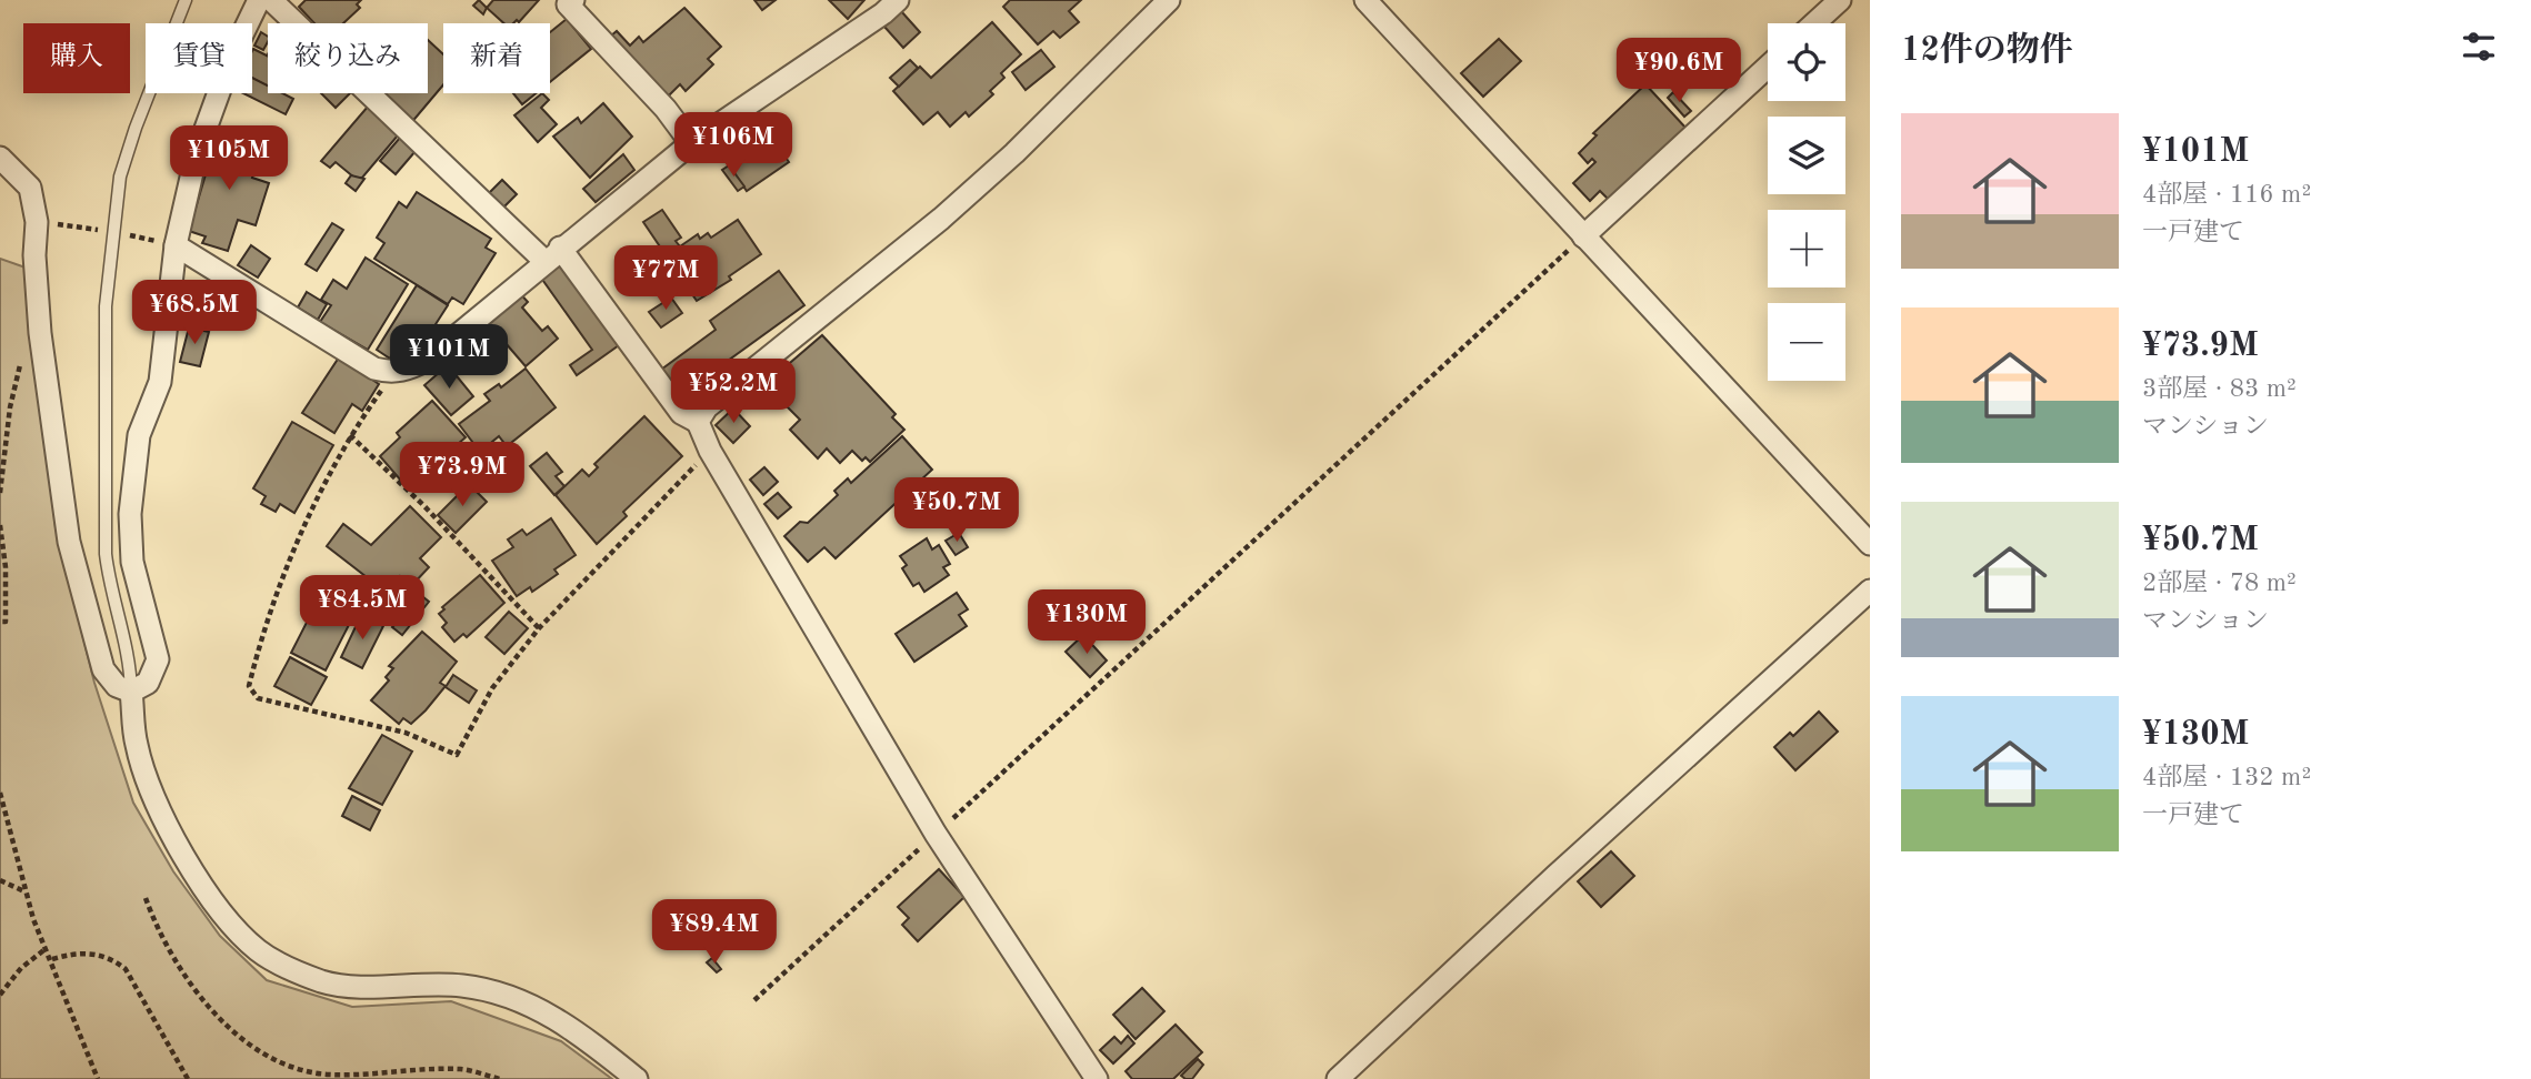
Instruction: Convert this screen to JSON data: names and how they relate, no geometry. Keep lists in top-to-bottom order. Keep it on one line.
{"page":{"heading":"12件の物件","map_buttons":["+","−"],"chip":["購入","賃貸","絞り込み","新着"],"price":["¥90.6M","¥106M","¥105M","¥77M","¥68.5M","¥101M","¥52.2M","¥73.9M","¥50.7M","¥84.5M","¥130M","¥89.4M"],"list":[{"name":"¥101M","note":"4部屋 · 116 m² · 一戸建て"},{"name":"¥73.9M","note":"3部屋 · 83 m² · マンション"},{"name":"¥50.7M","note":"2部屋 · 78 m² · マンション"},{"name":"¥130M","note":"4部屋 · 132 m² · 一戸建て"}]}}
